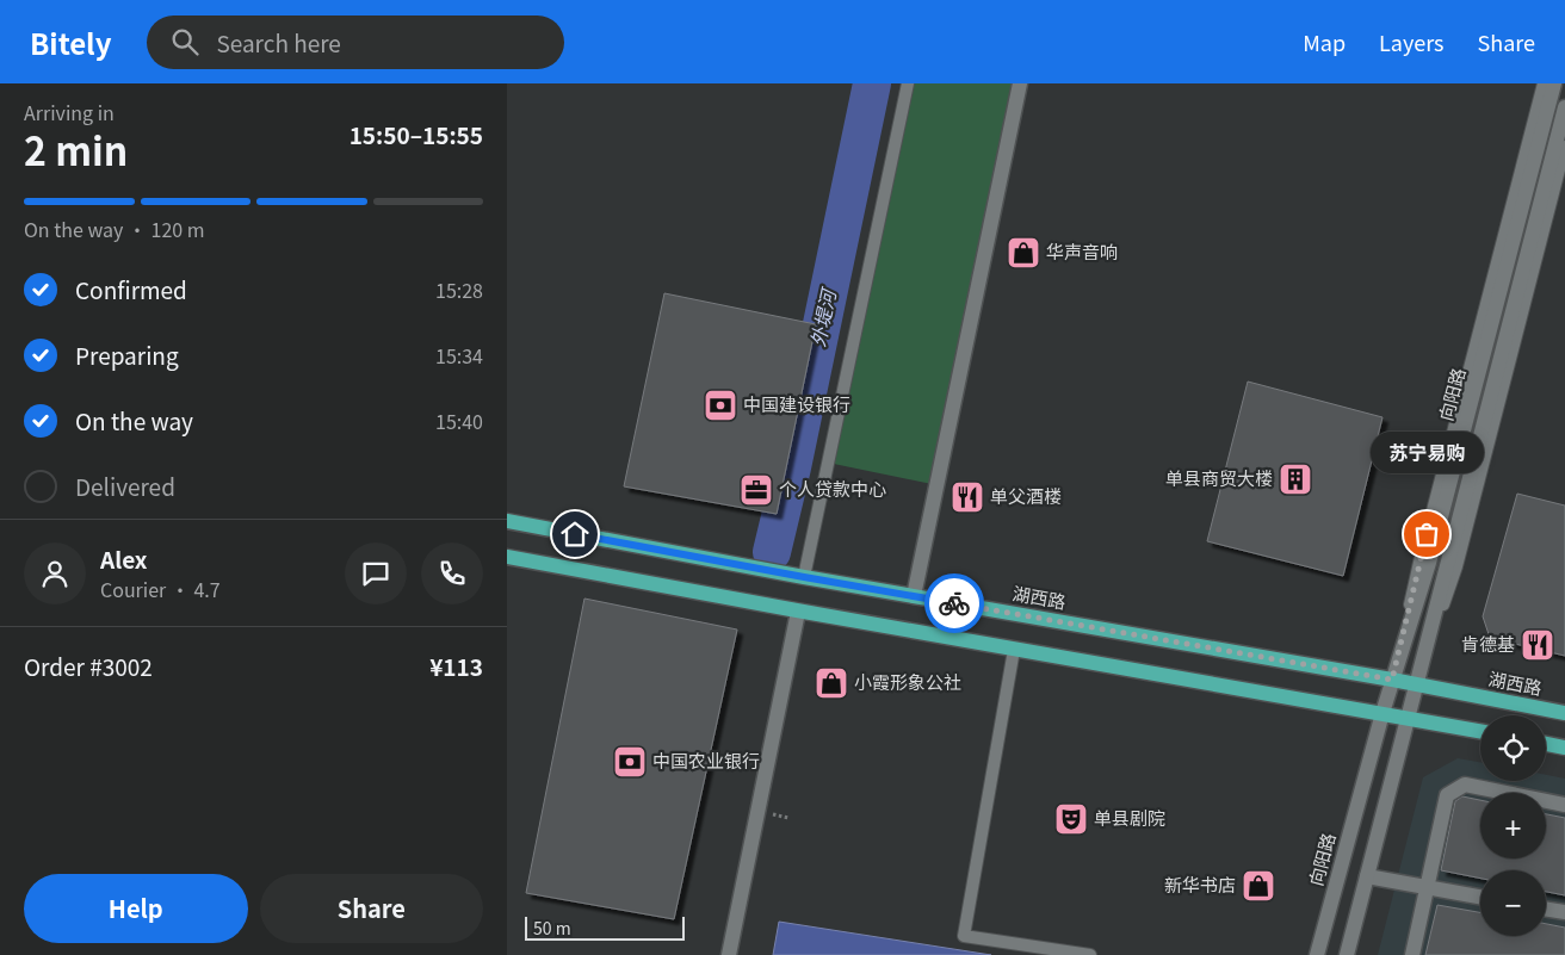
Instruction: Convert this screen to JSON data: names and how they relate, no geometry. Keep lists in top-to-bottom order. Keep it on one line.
{"streets":{"main road":["向阳路","湖西路"]},"crossings":[["向阳路","湖西路"]],"water":["外堤河"],"places":{"shop":["华声音响","小霞形象公社","新华书店"],"bank":["中国建设银行","中国农业银行"],"building":["单县商贸大楼"],"office":["个人贷款中心"],"restaurant":["单父酒楼","肯德基"],"other":["苏宁易购"],"theatre":["单县剧院"]},"scale_bar":"50 m","page":{"header":"Bitely","search":"Search here","nav":["Map","Layers","Share"],"heading":["2 min","Arriving in","15:50–15:55"],"panel":["Alex","Courier · 4.7","Order #3002","¥113"],"bar":"On the way · 120 m","list":[["Confirmed","15:28"],["Preparing","15:34"],["On the way","15:40"],"Delivered"],"bubble":"苏宁易购","map_buttons":["+","−"],"buttons":["Help","Share"],"scale":"50 m"}}
